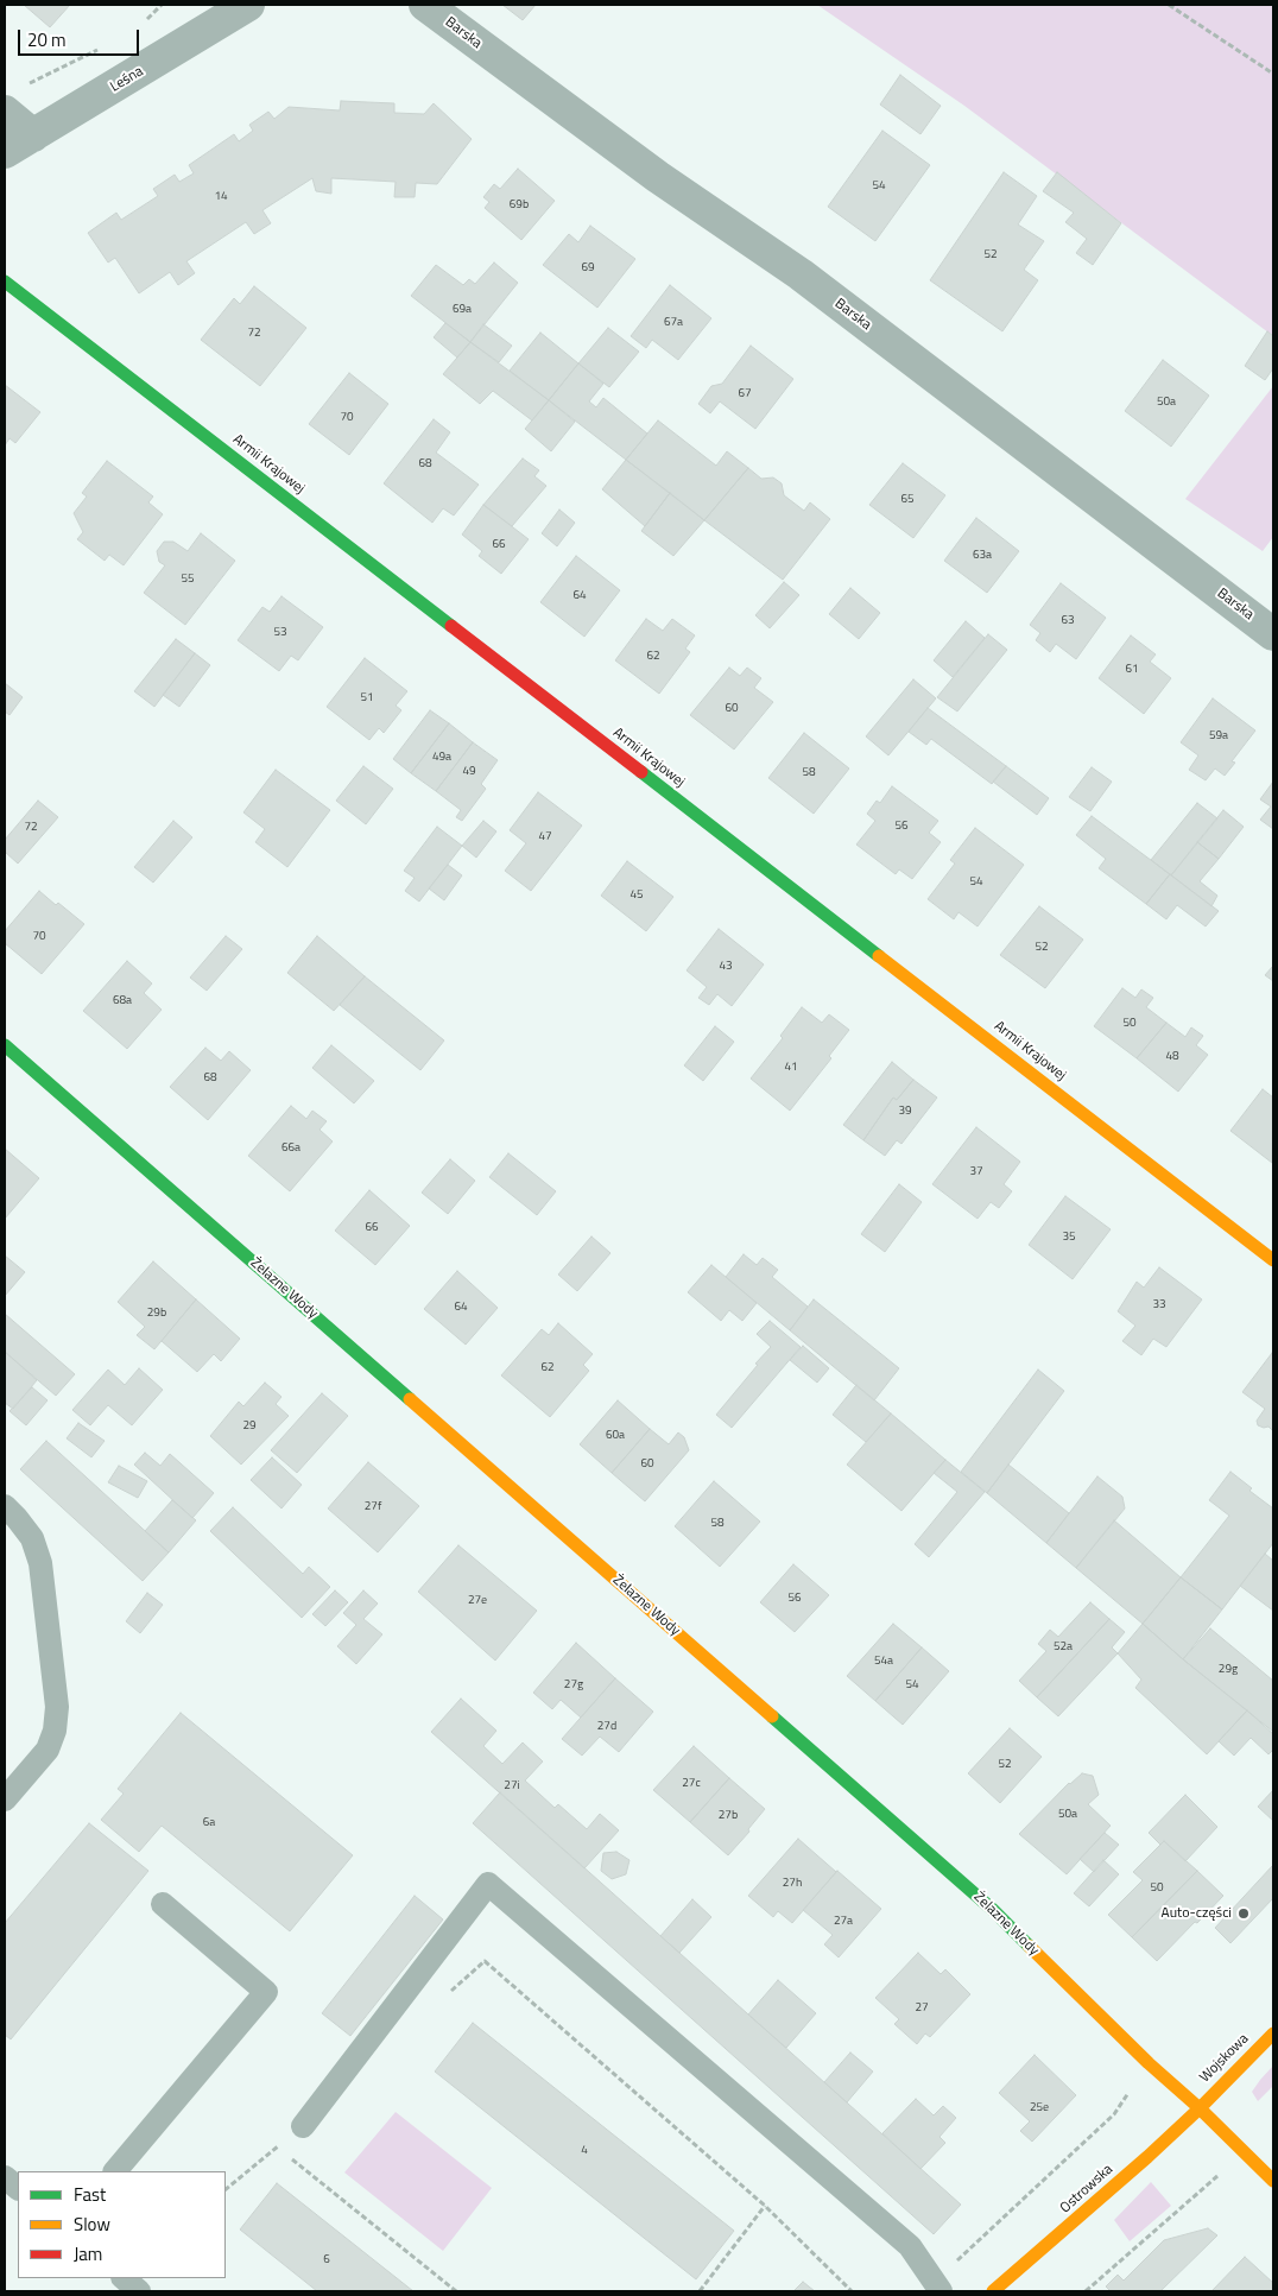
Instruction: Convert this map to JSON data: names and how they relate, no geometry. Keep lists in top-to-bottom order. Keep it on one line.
{"streets":{"street":["Barska","Leśna","Armii Krajowej","Żelazne Wody","Wojskowa","Ostrowska"]},"crossings":[["Żelazne Wody","Wojskowa"],["Żelazne Wody","Ostrowska"],["Wojskowa","Ostrowska"]],"places":["Auto-części"],"house_numbers":["54","14","69b","52","69","69a","67a","72","67","50a","70","68","65","66","63a","55","64","63","53","62","61","51","60","59a","49a","49","58","56","72","47","54","45","70","52","43","68a","50","48","41","68","39","66a","37","66","35","33","64","29b","62","29","60a","60","27f","58","56","27e","52a","54a","29g","27g","54","27d","52","27c","27i","50a","27b","6a","27h","50","27a","27","25e","4","6"],"legend":["Fast","Slow","Jam"],"scale_bar":"20 m"}
